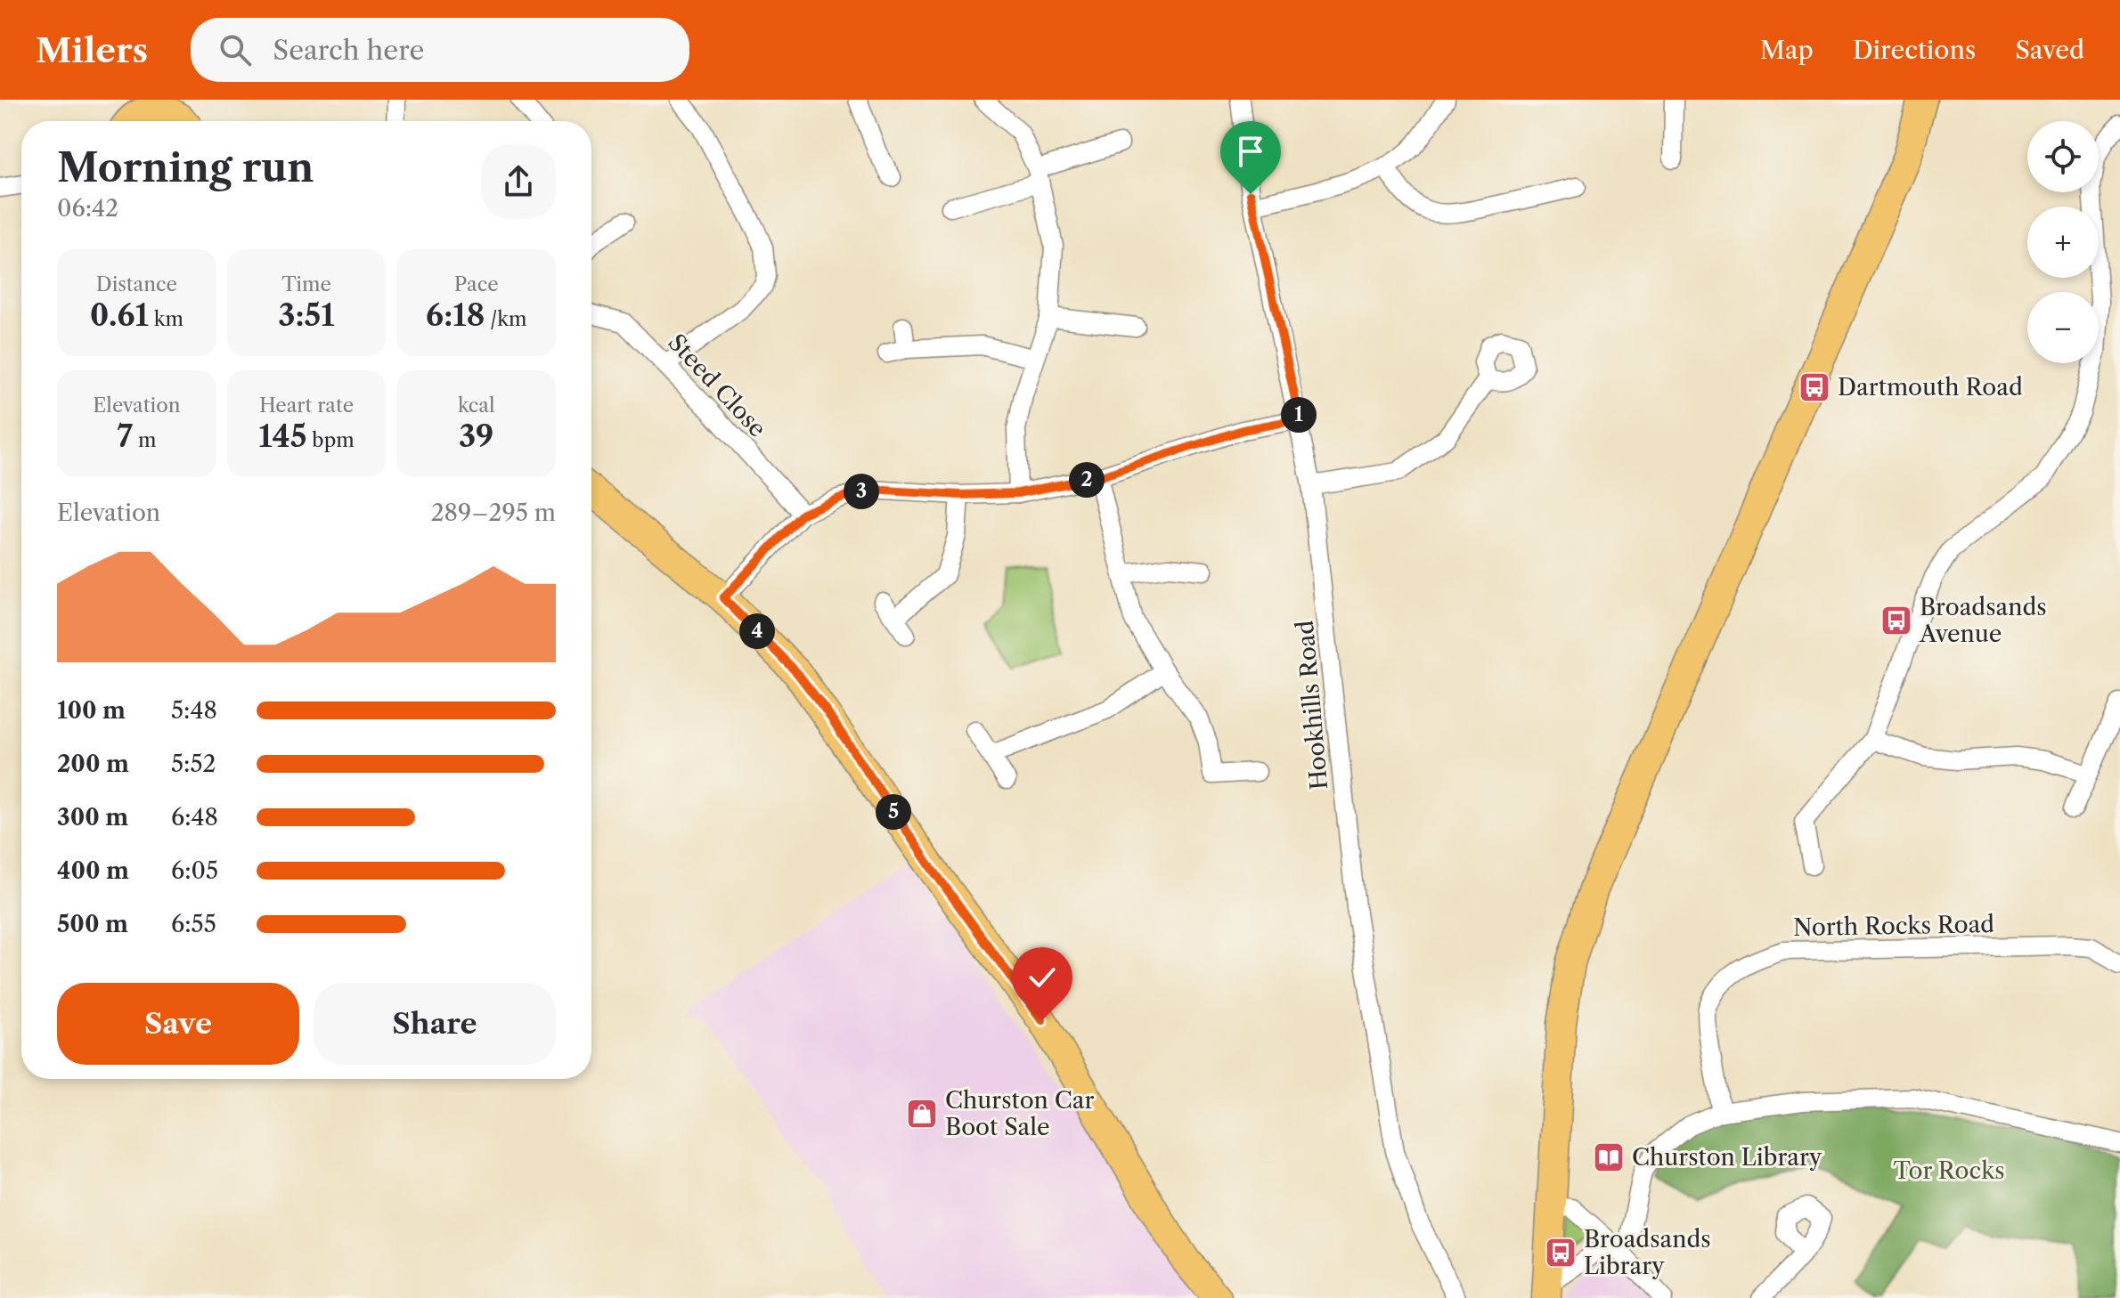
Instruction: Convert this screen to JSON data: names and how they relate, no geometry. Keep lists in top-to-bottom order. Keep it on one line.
{"streets":{"street":["Steed Close","Hookhills Road","North Rocks Road"]},"parks":["Tor Rocks"],"places":{"bus stop":["Dartmouth Road","Broadsands Avenue","Broadsands Library"],"shop":["Churston Car Boot Sale"],"library":["Churston Library"]},"page":{"header":"Milers","search":"Search here","nav":["Map","Directions","Saved"],"map_buttons":["+","−"],"heading":["Morning run","06:42"],"stats":[["Distance","0.61 km"],["Time","3:51"],["Pace","6:18 /km"],["Elevation","7 m"],["Heart rate","145 bpm"],["kcal","39"]],"pins":["1","2","3","4","5"],"chart":["Elevation","289–295 m"],"list":[{"name":"100 m","note":"5:48"},{"name":"200 m","note":"5:52"},{"name":"300 m","note":"6:48"},{"name":"400 m","note":"6:05"},{"name":"500 m","note":"6:55"}],"buttons":["Save","Share"]}}
